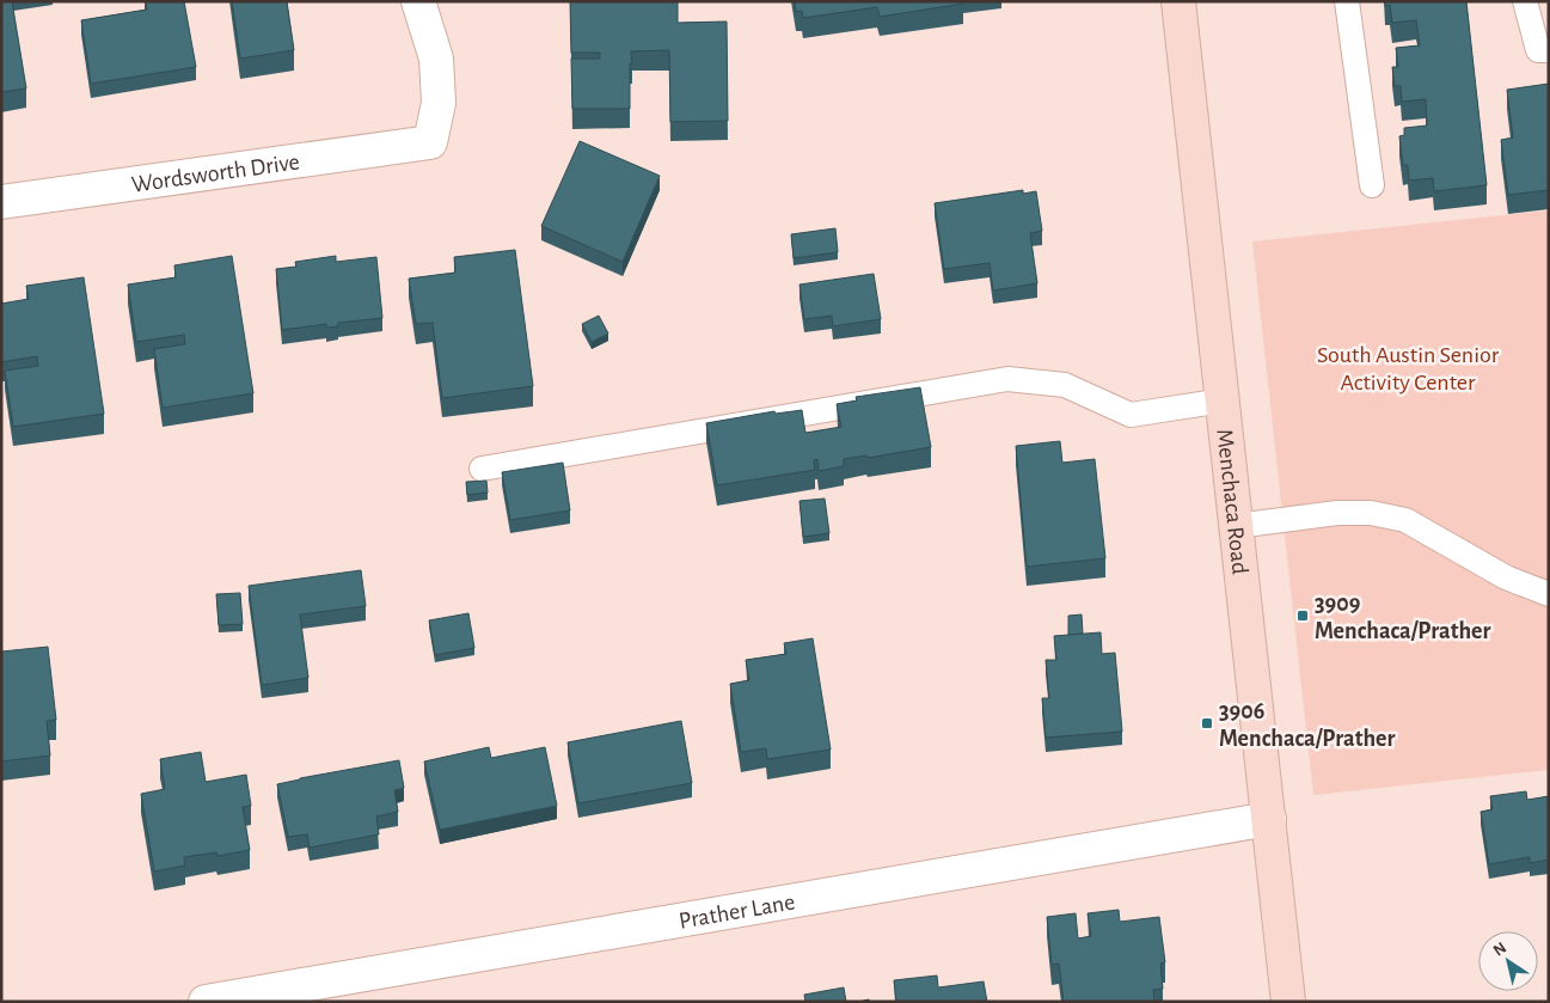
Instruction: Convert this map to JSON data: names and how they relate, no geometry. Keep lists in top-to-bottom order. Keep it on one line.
{"streets":{"main road":["Menchaca Road"],"street":["Wordsworth Drive","Prather Lane"]},"crossings":[["Menchaca Road","Prather Lane"]],"parks":["South Austin Senior Activity Center"],"places":{"transit":["3909 Menchaca/Prather","3906 Menchaca/Prather"]},"north":"top left"}
